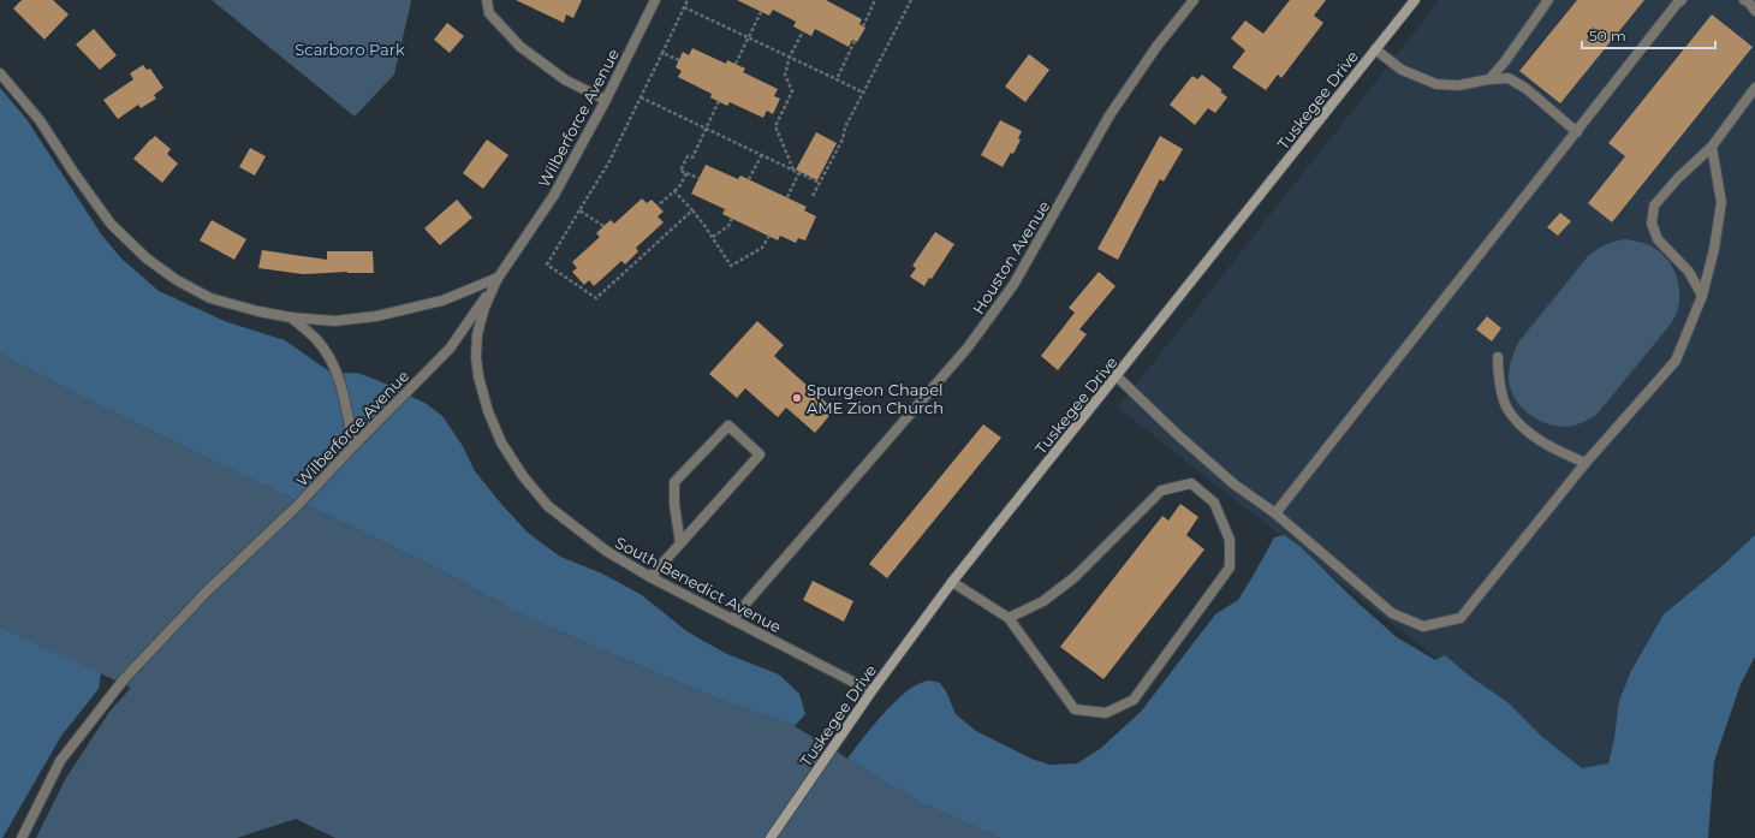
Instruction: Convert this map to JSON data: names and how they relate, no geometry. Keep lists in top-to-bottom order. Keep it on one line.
{"streets":{"street":["Tuskegee Drive","Wilberforce Avenue","Houston Avenue","South Benedict Avenue"]},"crossings":[["Tuskegee Drive","South Benedict Avenue"],["Wilberforce Avenue","South Benedict Avenue"],["Houston Avenue","South Benedict Avenue"]],"parks":["Scarboro Park"],"places":["Spurgeon Chapel AME Zion Church"],"scale_bar":"50 m"}
